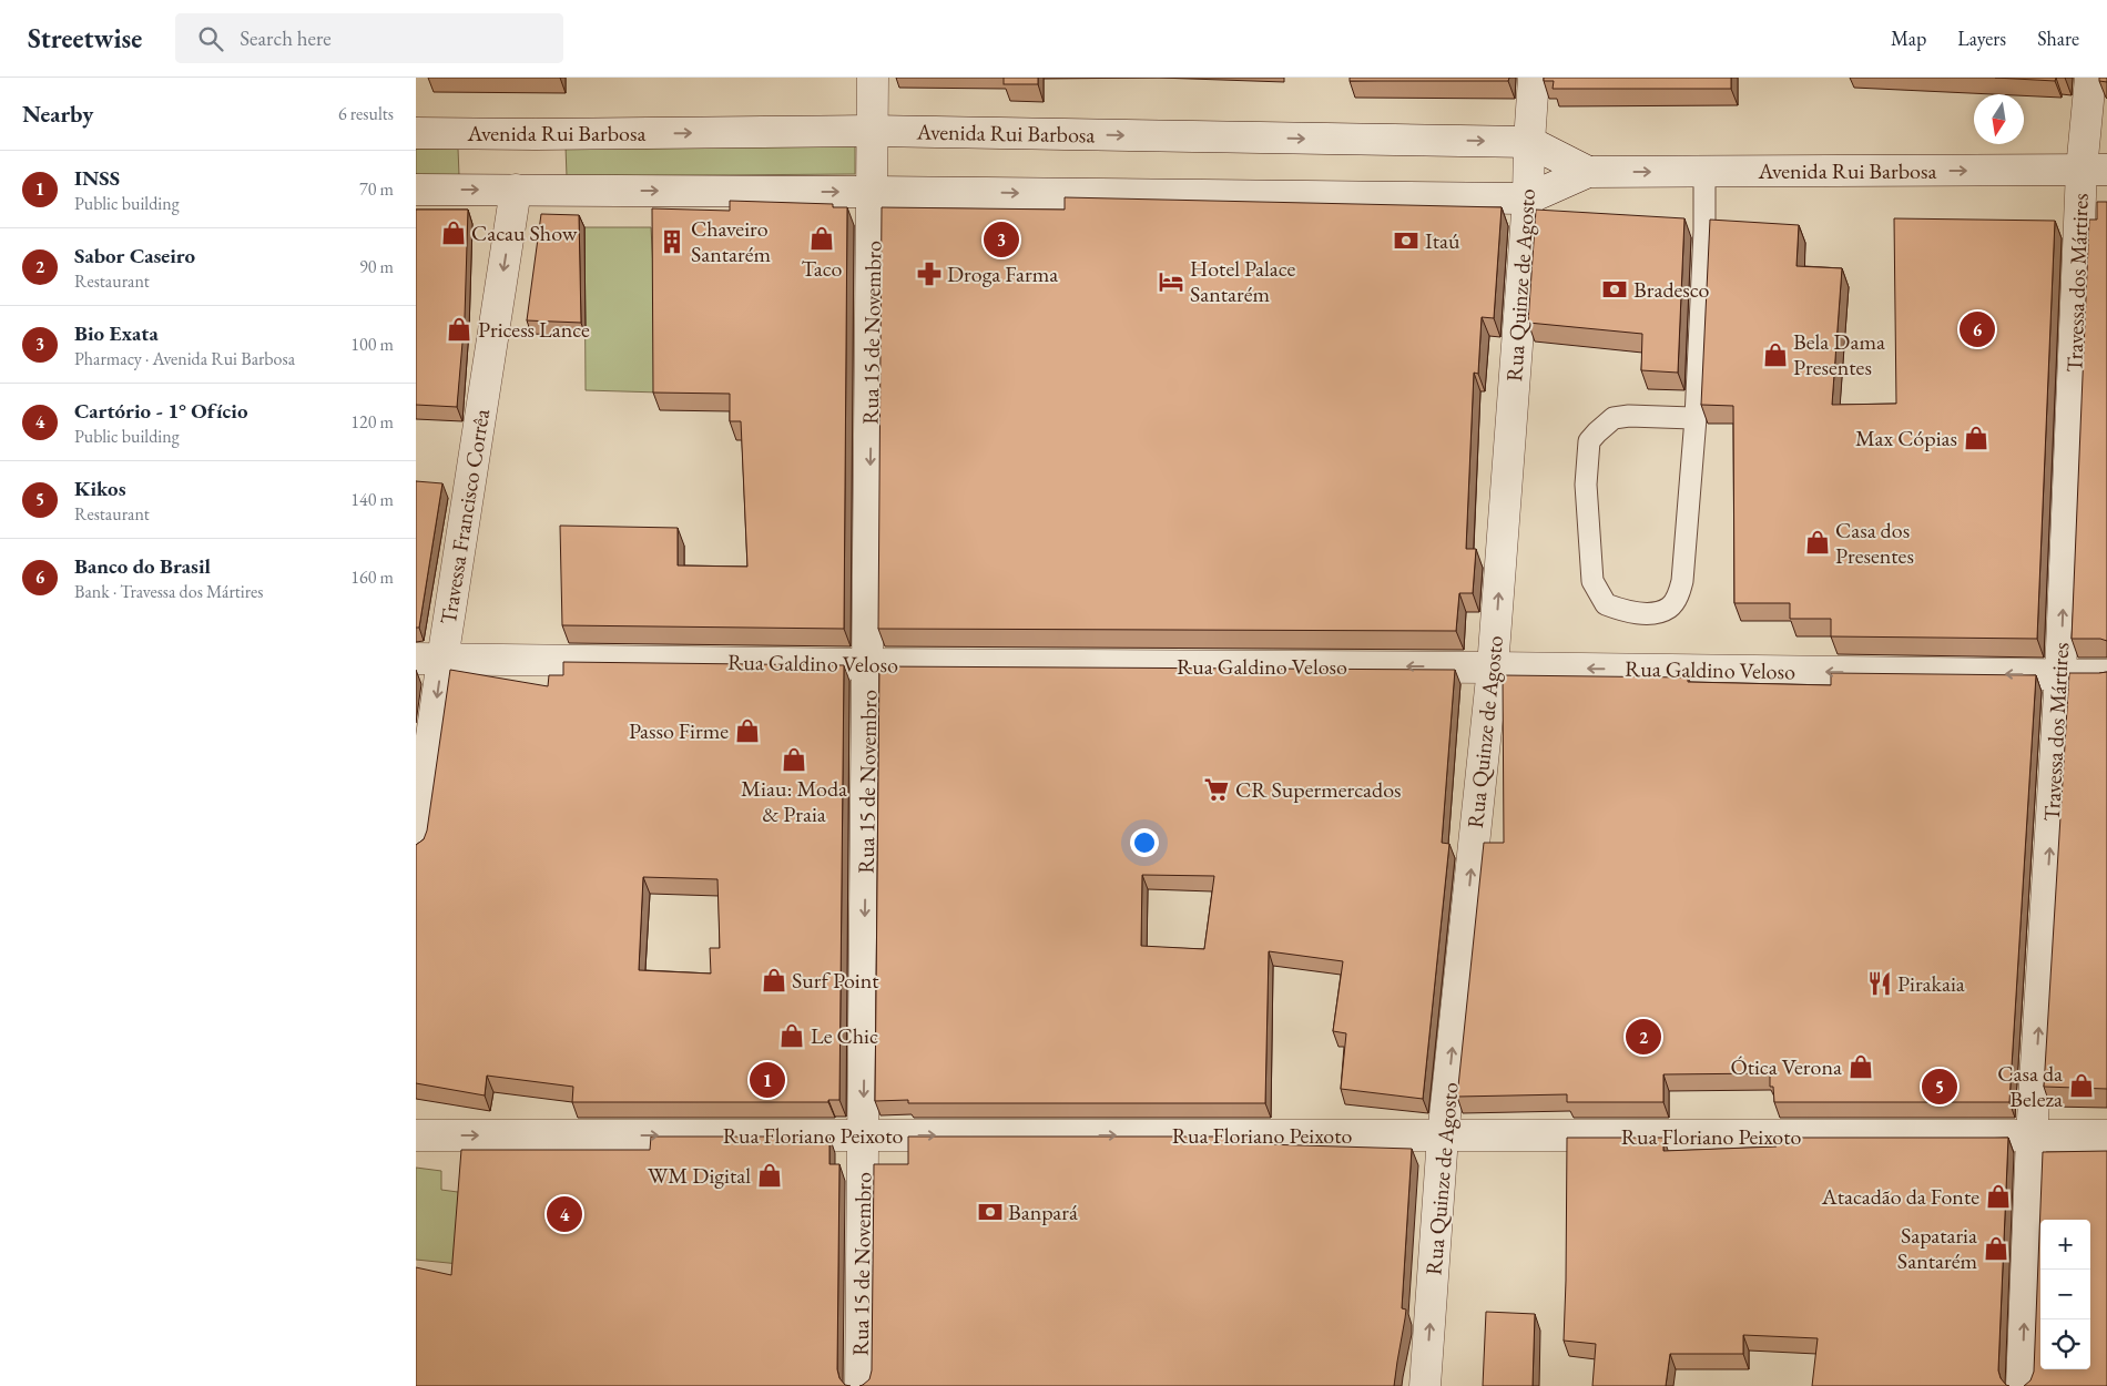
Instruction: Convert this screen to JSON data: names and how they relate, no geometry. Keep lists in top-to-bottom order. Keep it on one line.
{"streets":{"street":["Avenida Rui Barbosa","Travessa dos Mártires","Rua Quinze de Agosto","Rua 15 de Novembro","Travessa Francisco Corrêa","Rua Galdino Veloso","Rua Floriano Peixoto"]},"crossings":[["Avenida Rui Barbosa","Travessa dos Mártires"],["Avenida Rui Barbosa","Rua Quinze de Agosto"],["Avenida Rui Barbosa","Rua 15 de Novembro"],["Avenida Rui Barbosa","Travessa Francisco Corrêa"],["Travessa dos Mártires","Rua Galdino Veloso"],["Travessa dos Mártires","Rua Floriano Peixoto"],["Rua Quinze de Agosto","Rua Galdino Veloso"],["Rua Quinze de Agosto","Rua Floriano Peixoto"],["Rua 15 de Novembro","Rua Galdino Veloso"],["Rua 15 de Novembro","Rua Floriano Peixoto"],["Travessa Francisco Corrêa","Rua Galdino Veloso"]],"one_way":["Avenida Rui Barbosa","Travessa dos Mártires","Rua Quinze de Agosto","Rua 15 de Novembro","Travessa Francisco Corrêa","Rua Galdino Veloso","Rua Floriano Peixoto"],"places":{"shop":["Cacau Show","Taco","Pricess Lance","Bela Dama Presentes","Max Cópias","Casa dos Presentes","Passo Firme","Miau: Moda & Praia","Surf Point","Le Chic","Ótica Verona","Casa da Beleza","WM Digital","Atacadão da Fonte","Sapataria Santarém"],"bank":["Itaú","Bradesco","Banpará"],"building":["Chaveiro Santarém"],"pharmacy":["Droga Farma"],"hotel":["Hotel Palace Santarém"],"supermarket":["CR Supermercados"],"restaurant":["Pirakaia"]},"north":"bottom","page":{"header":"Streetwise","search":"Search here","nav":["Map","Layers","Share"],"heading":["Nearby","6 results"],"list":[{"mark":"1","name":"INSS","note":"Public building","value":"70 m"},{"mark":"2","name":"Sabor Caseiro","note":"Restaurant","value":"90 m"},{"mark":"3","name":"Bio Exata","note":"Pharmacy · Avenida Rui Barbosa","value":"100 m"},{"mark":"4","name":"Cartório - 1° Ofício","note":"Public building","value":"120 m"},{"mark":"5","name":"Kikos","note":"Restaurant","value":"140 m"},{"mark":"6","name":"Banco do Brasil","note":"Bank · Travessa dos Mártires","value":"160 m"}],"pins":["3","6","2","1","5","4"],"map_buttons":["+","−"]}}
